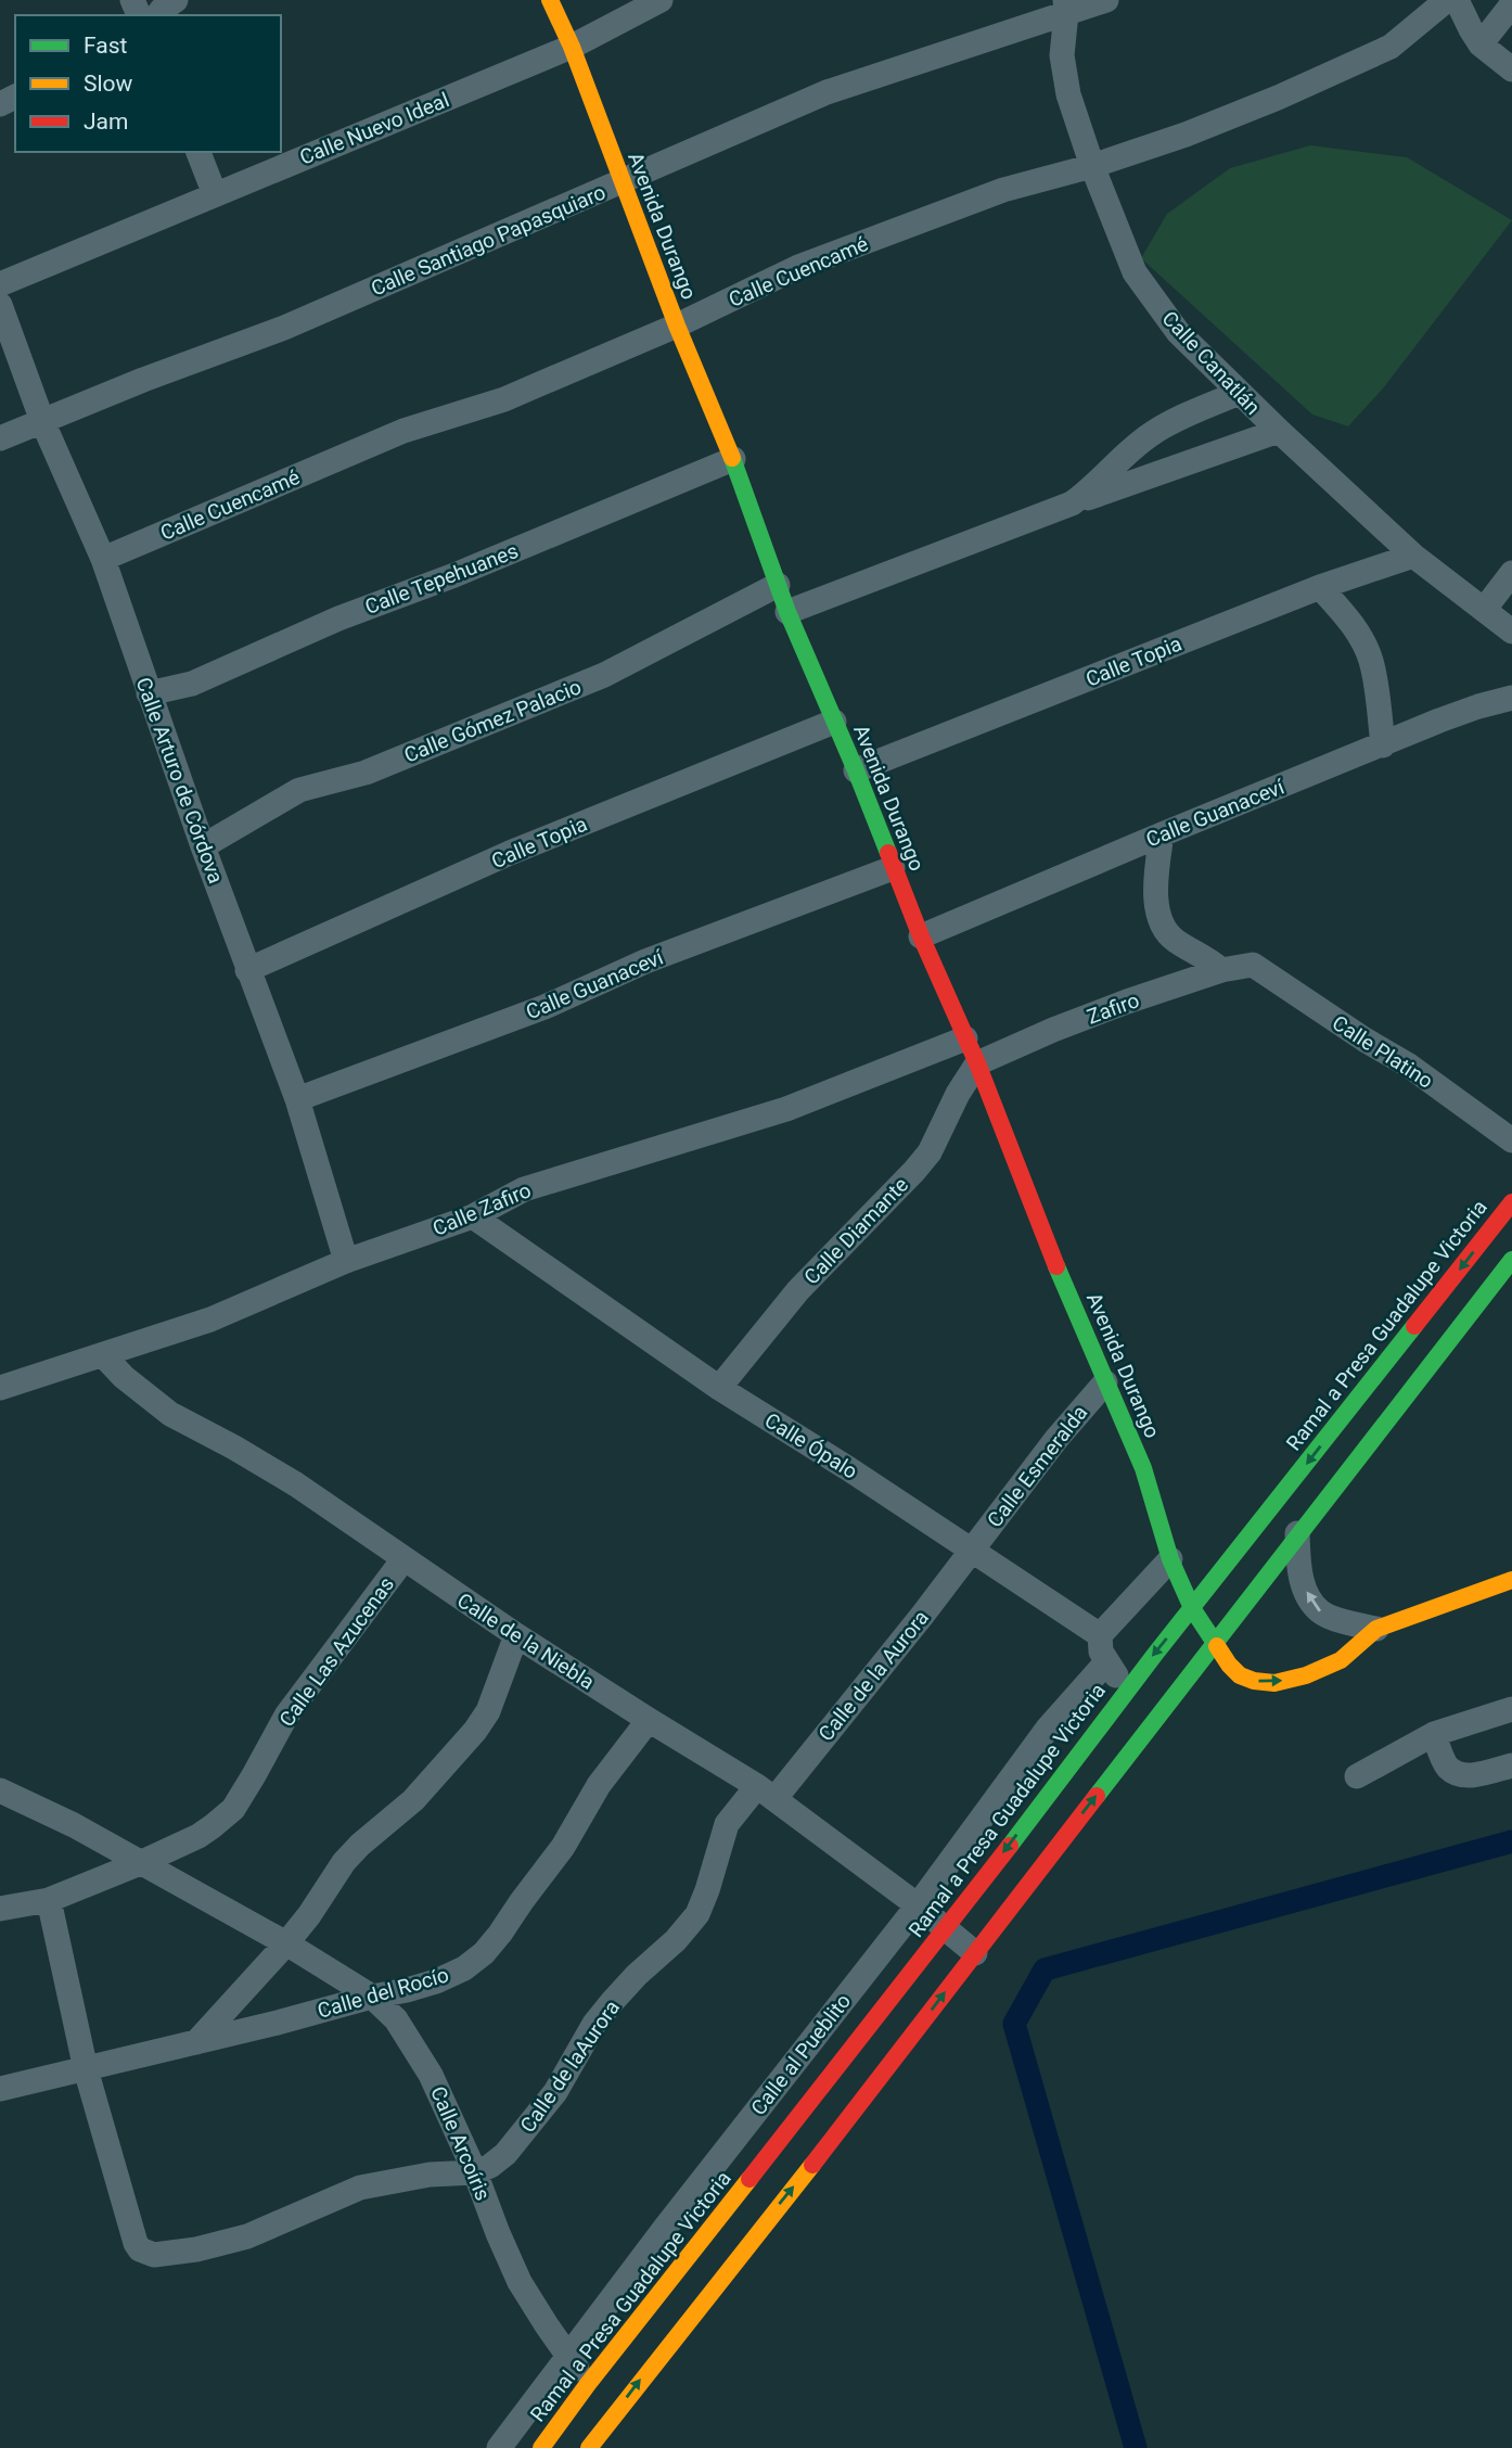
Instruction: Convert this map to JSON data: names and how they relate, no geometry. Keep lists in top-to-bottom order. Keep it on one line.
{"streets":{"main road":["Avenida Durango","Ramal a Presa Guadalupe Victoria"],"street":["Calle Nuevo Ideal","Calle Santiago Papasquiaro","Calle Cuencamé","Calle Canatlán","Calle Tepehuanes","Calle Topia","Calle Gómez Palacio","Calle Arturo de Córdova","Calle Guanaceví","Zafiro","Calle Platino","Calle Zafiro","Calle Diamante","Calle Ópalo","Calle Esmeralda","Calle de la Niebla","Calle Las Azucenas","Calle de la Aurora","Calle del Rocío","Calle al Pueblito","Calle de laAurora","Calle Arcoíris"]},"crossings":[["Calle Nuevo Ideal","Avenida Durango"],["Avenida Durango","Calle Santiago Papasquiaro"],["Avenida Durango","Calle Cuencamé"],["Avenida Durango","Calle Tepehuanes"],["Avenida Durango","Calle Topia"],["Avenida Durango","Calle Gómez Palacio"],["Avenida Durango","Calle Guanaceví"],["Avenida Durango","Zafiro"],["Avenida Durango","Calle Zafiro"],["Avenida Durango","Calle Diamante"],["Avenida Durango","Ramal a Presa Guadalupe Victoria"],["Avenida Durango","Calle Esmeralda"],["Calle Santiago Papasquiaro","Calle Canatlán"],["Calle Santiago Papasquiaro","Calle Arturo de Córdova"],["Calle Cuencamé","Calle Canatlán"],["Calle Cuencamé","Calle Arturo de Córdova"],["Calle Canatlán","Calle Topia"],["Calle Tepehuanes","Calle Arturo de Córdova"],["Calle Topia","Calle Arturo de Córdova"],["Calle Gómez Palacio","Calle Arturo de Córdova"],["Calle Arturo de Córdova","Calle Guanaceví"],["Calle Arturo de Córdova","Calle Zafiro"],["Zafiro","Calle Platino"],["Zafiro","Calle Diamante"],["Calle Zafiro","Calle Ópalo"],["Calle Zafiro","Calle de la Niebla"],["Calle Diamante","Calle Ópalo"],["Ramal a Presa Guadalupe Victoria","Calle de la Niebla"],["Ramal a Presa Guadalupe Victoria","Calle Arcoíris"],["Calle Ópalo","Calle Esmeralda"],["Calle Ópalo","Calle de la Aurora"],["Calle Esmeralda","Calle de la Aurora"],["Calle de la Niebla","Calle Las Azucenas"],["Calle de la Niebla","Calle de la Aurora"],["Calle de la Niebla","Calle del Rocío"],["Calle de la Niebla","Calle al Pueblito"],["Calle de la Niebla","Calle de laAurora"],["Calle Las Azucenas","Calle Arcoíris"],["Calle de la Aurora","Calle de laAurora"],["Calle del Rocío","Calle de laAurora"],["Calle del Rocío","Calle Arcoíris"],["Calle al Pueblito","Calle Arcoíris"],["Calle de laAurora","Calle Arcoíris"]],"legend":["Fast","Slow","Jam"]}
